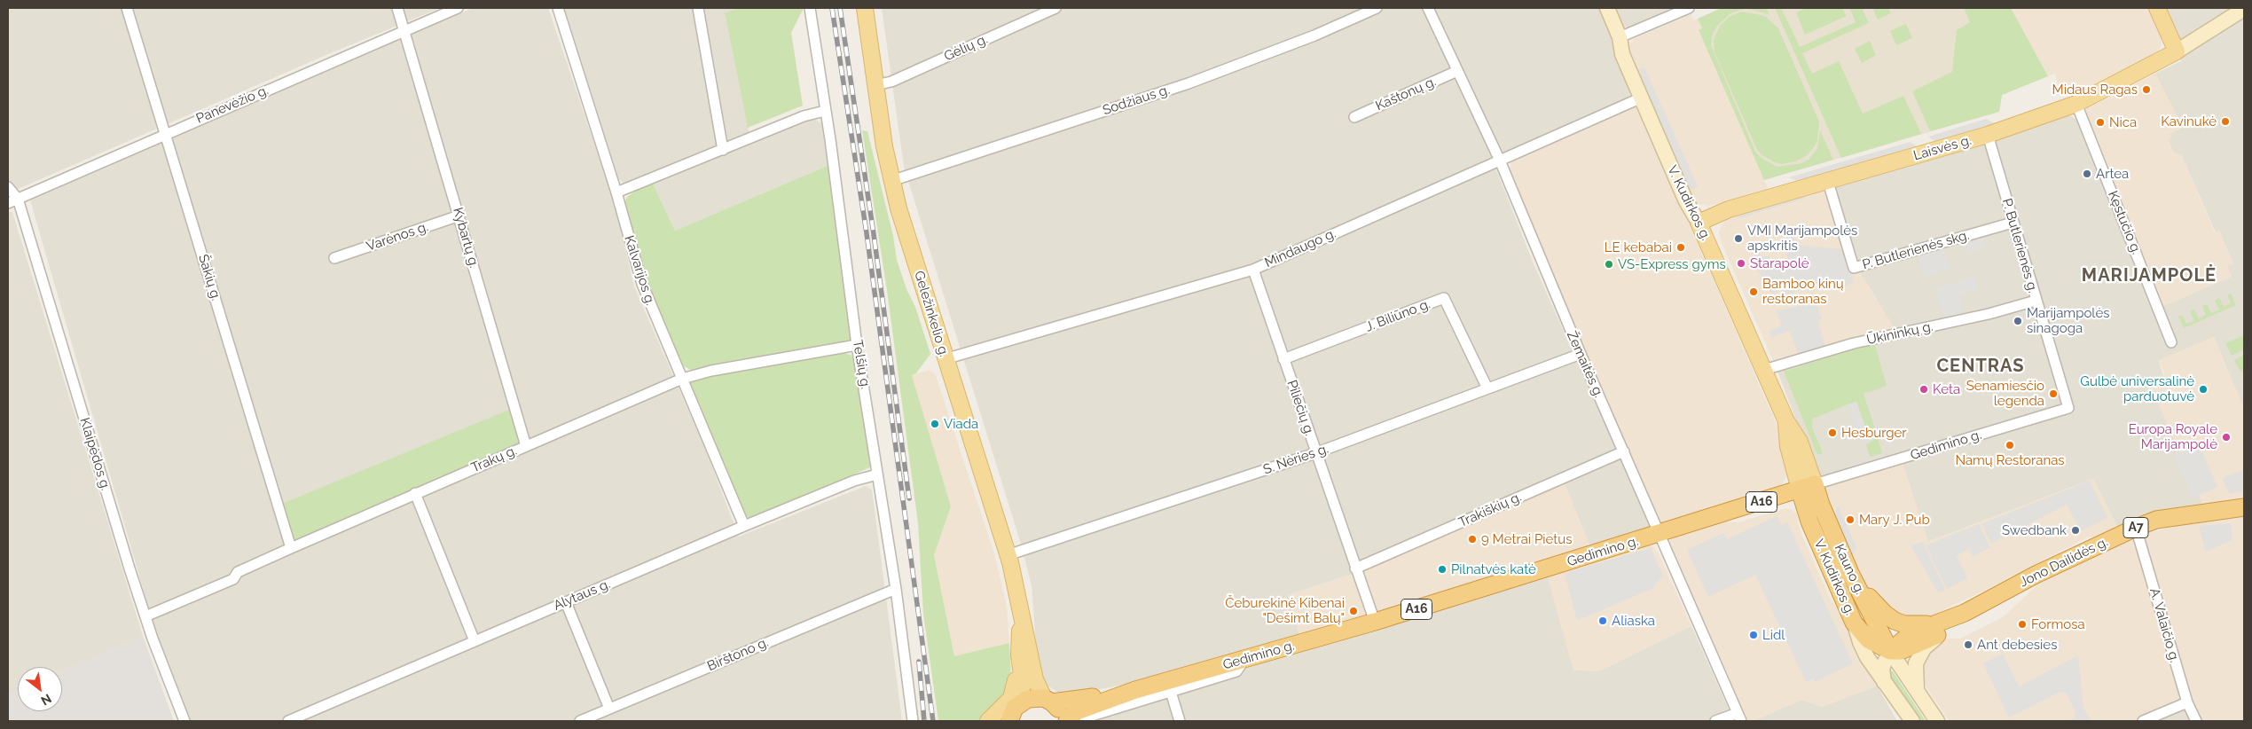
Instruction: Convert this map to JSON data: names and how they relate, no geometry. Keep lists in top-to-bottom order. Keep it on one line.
{"streets":{"highway":["V. Kudirkos g.","Gedimino g.","A16","A7","Jono Dailidės g.","Kauno g."],"main road":["Laisvės g.","Geležinkelio g."],"street":["Gėlių g.","Kaštonų g.","Sodžiaus g.","Panevėžio g.","Kęstučio g.","Varėnos g.","Kybartų g.","P. Butlerienės g.","Mindaugo g.","P. Butlerienės skg.","Kalvarijos g.","Šakių g.","J. Biliūno g.","Ūkininkų g.","Telšių g.","Žemaitės g.","Piliečių g.","Klaipėdos g.","Trakų g.","S. Nėries g.","Trakiškių g.","Alytaus g.","A. Valaičio g.","Birštono g."]},"crossings":[["Gėlių g.","Geležinkelio g."],["Kaštonų g.","Žemaitės g."],["Sodžiaus g.","Geležinkelio g."],["Panevėžio g.","Kybartų g."],["Panevėžio g.","Šakių g."],["Panevėžio g.","Klaipėdos g."],["Laisvės g.","V. Kudirkos g."],["Laisvės g.","Kęstučio g."],["Laisvės g.","P. Butlerienės g."],["Laisvės g.","P. Butlerienės skg."],["V. Kudirkos g.","Mindaugo g."],["V. Kudirkos g.","Ūkininkų g."],["V. Kudirkos g.","Gedimino g."],["V. Kudirkos g.","Kauno g."],["Varėnos g.","Kybartų g."],["Kybartų g.","Trakų g."],["P. Butlerienės g.","P. Butlerienės skg."],["P. Butlerienės g.","Ūkininkų g."],["P. Butlerienės g.","Gedimino g."],["Mindaugo g.","Geležinkelio g."],["Mindaugo g.","Žemaitės g."],["Mindaugo g.","Piliečių g."],["Kalvarijos g.","Trakų g."],["Kalvarijos g.","Alytaus g."],["Šakių g.","Trakų g."],["Geležinkelio g.","Gedimino g."],["Geležinkelio g.","S. Nėries g."],["J. Biliūno g.","Piliečių g."],["J. Biliūno g.","S. Nėries g."],["Telšių g.","Trakų g."],["Telšių g.","Alytaus g."],["Telšių g.","Birštono g."],["Žemaitės g.","Gedimino g."],["Žemaitės g.","S. Nėries g."],["Žemaitės g.","Trakiškių g."],["Piliečių g.","Gedimino g."],["Piliečių g.","S. Nėries g."],["Piliečių g.","Trakiškių g."],["Gedimino g.","Kauno g."],["Klaipėdos g.","Trakų g."],["Jono Dailidės g.","A. Valaičio g."]],"districts":["MARIJAMPOLĖ","CENTRAS"],"places":["Midaus Ragas","Kavinukė","Nica","Artea","VMI Marijampolės apskritis","LE kebabai","Starapolė","VS-Express gyms","Bamboo kinų restoranas","Marijampolės sinagoga","Keta","Gulbė universalinė parduotuvė","Senamiesčio legenda","Viada","Hesburger","Europa Royale Marijampolė","Namų Restoranas","Mary J. Pub","Swedbank","9 Metrai Pietus","Pilnatvės katė","Čeburekinė Kibenai \"Dešimt Balų\"","Aliaska","Formosa","Lidl","Ant debesies"],"north":"bottom right"}
